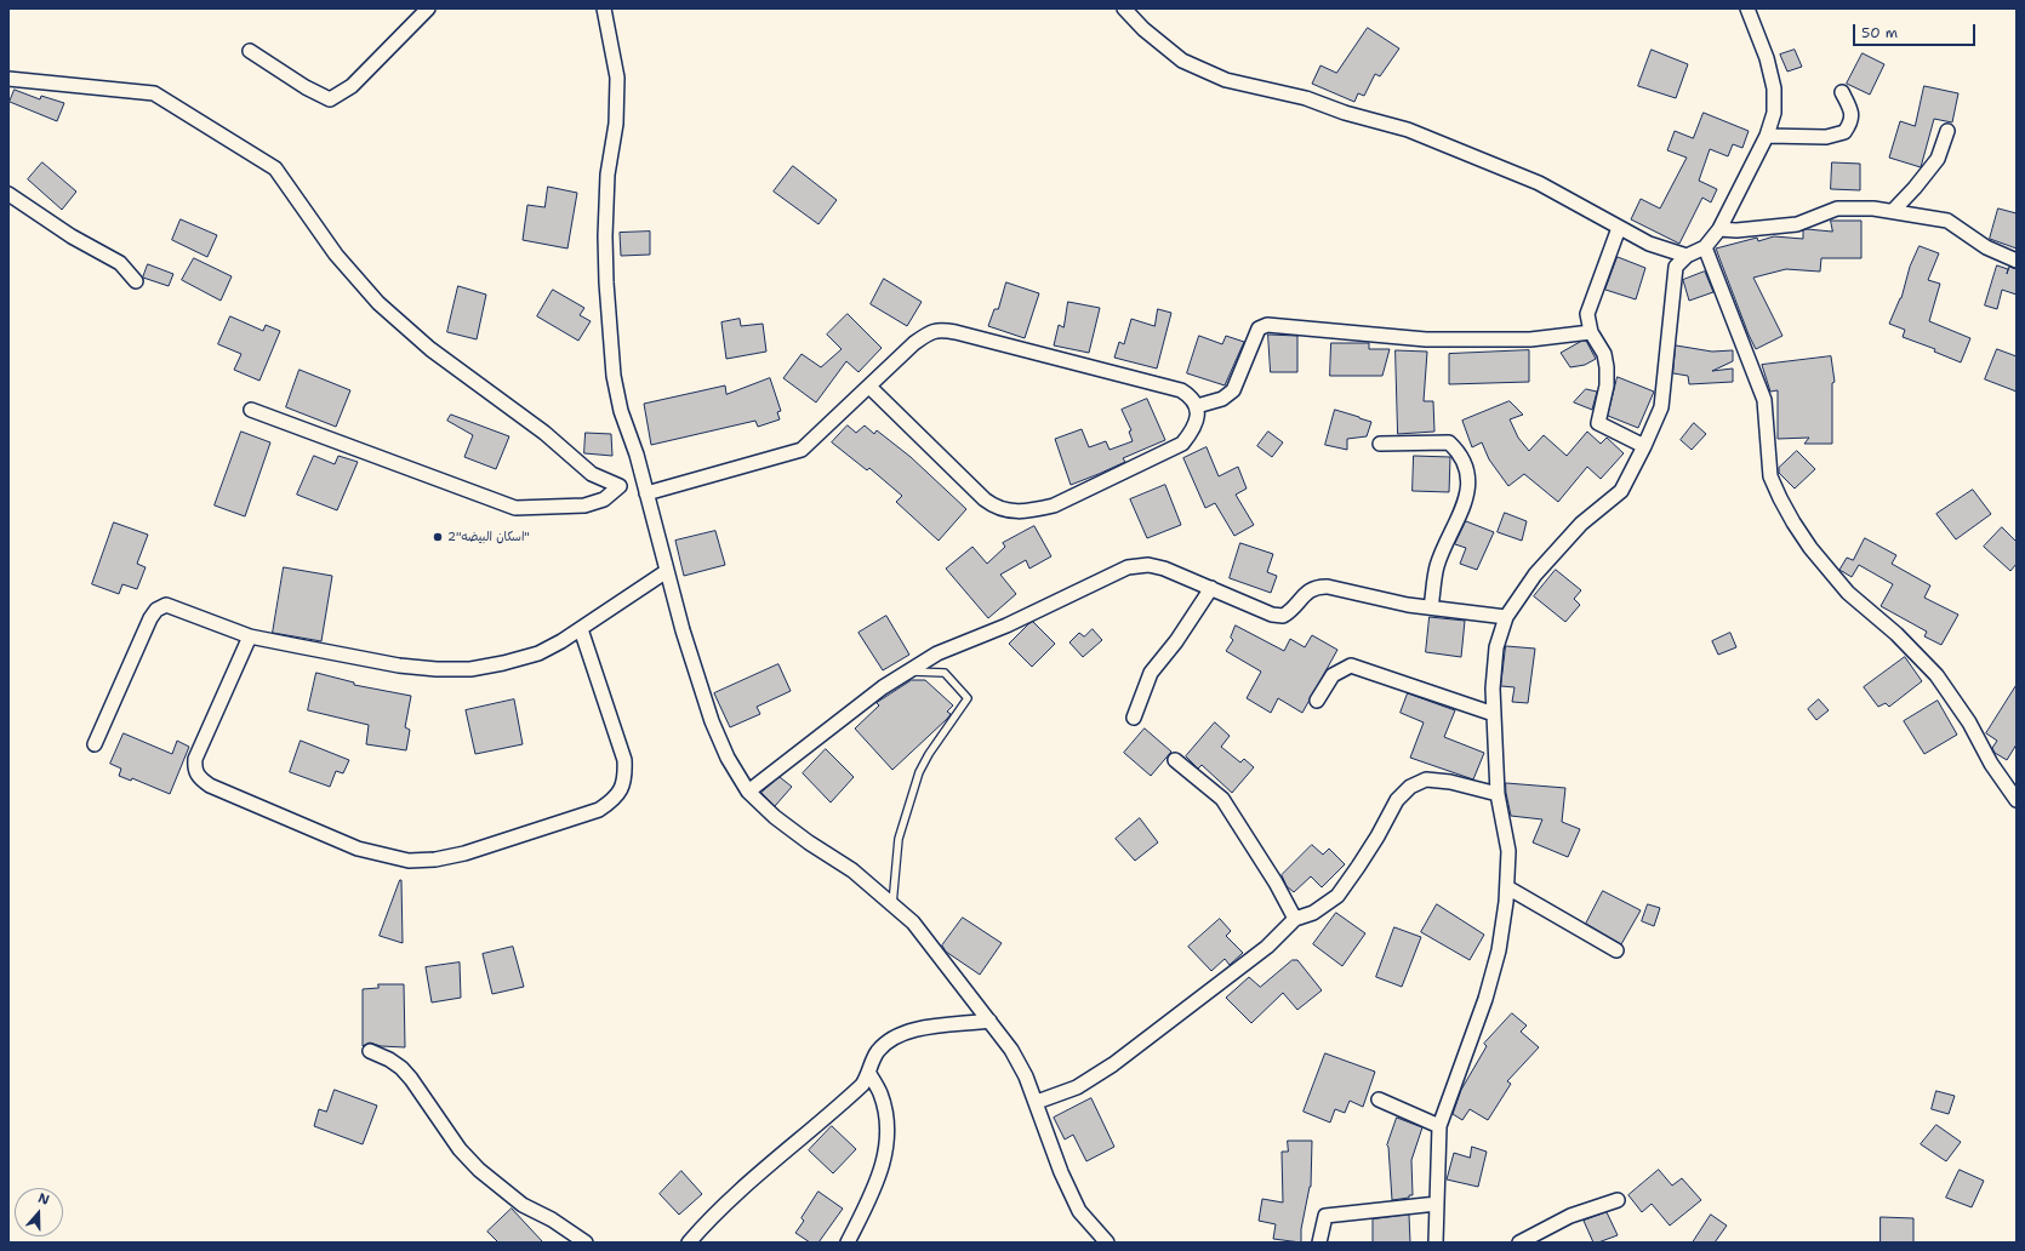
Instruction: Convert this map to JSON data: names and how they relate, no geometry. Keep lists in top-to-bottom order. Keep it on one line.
{"places":["اسكان البيضه\"2\""],"scale_bar":"50 m","north":"top"}
